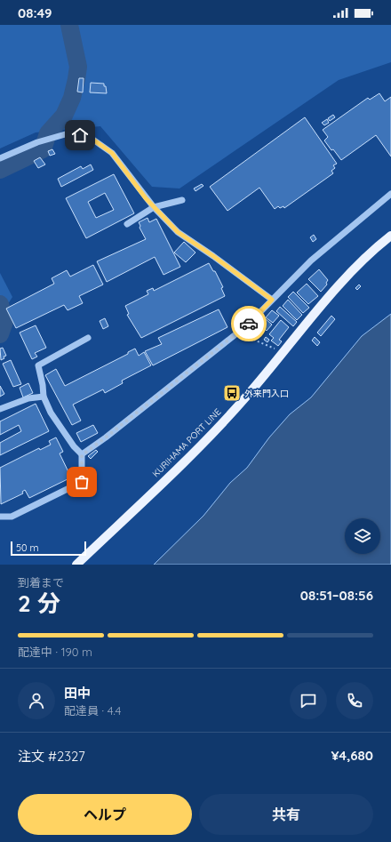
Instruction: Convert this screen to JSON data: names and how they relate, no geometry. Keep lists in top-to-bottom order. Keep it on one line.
{"streets":{"main road":["KURIHAMA PORT LINE"]},"places":{"bus stop":["外来門入口"]},"scale_bar":"50 m","page":{"status":"08:49","scale":"50 m","heading":["2 分","到着まで","08:51–08:56"],"panel":["田中","配達員 · 4.4","注文 #2327","¥4,680"],"bar":"配達中 · 190 m","buttons":["ヘルプ","共有"]}}
